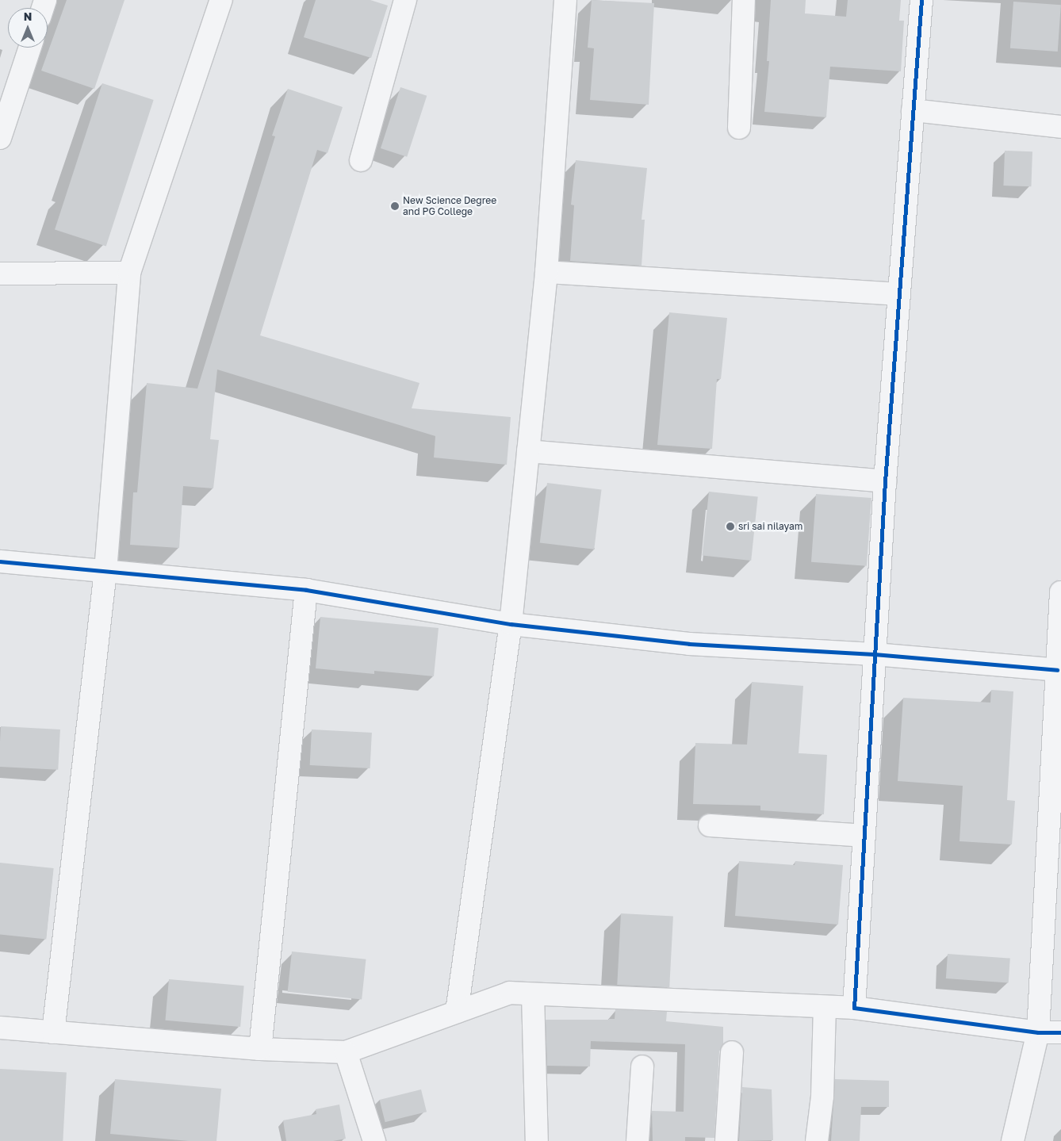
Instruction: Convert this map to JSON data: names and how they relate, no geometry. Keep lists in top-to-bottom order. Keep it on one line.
{"places":["New Science Degree and PG College","sri sai nilayam"],"north":"top"}
